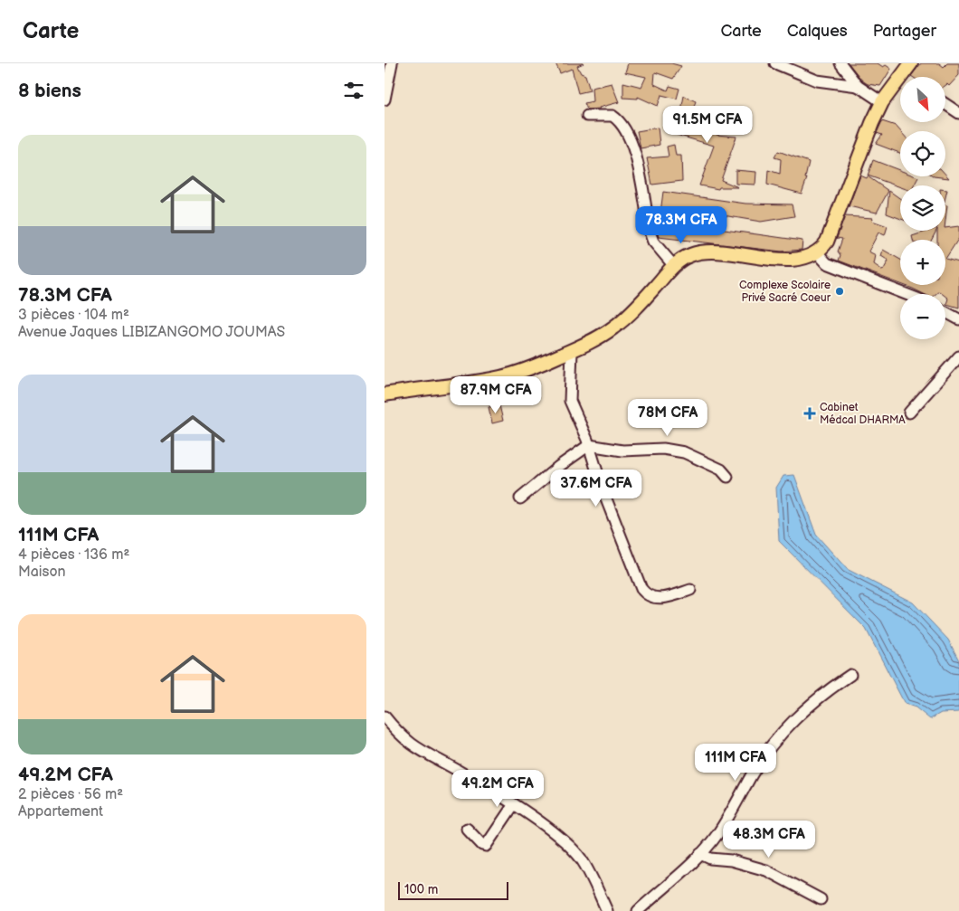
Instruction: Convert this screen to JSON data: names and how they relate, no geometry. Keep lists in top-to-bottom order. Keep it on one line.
{"places":{"other":["Complexe Scolaire Privé Sacré Coeur"],"health":["Cabinet Médcal DHARMA"]},"scale_bar":"100 m","north":"bottom right","page":{"header":"Carte","nav":["Carte","Calques","Partager"],"heading":"8 biens","map_buttons":["+","−"],"price":["91.5M CFA","78.3M CFA","87.9M CFA","78M CFA","37.6M CFA","111M CFA","49.2M CFA","48.3M CFA"],"list":[{"name":"78.3M CFA","note":"3 pièces · 104 m² · Avenue Jaques LIBIZANGOMO JOUMAS"},{"name":"111M CFA","note":"4 pièces · 136 m² · Maison"},{"name":"49.2M CFA","note":"2 pièces · 56 m² · Appartement"}],"scale":"100 m"}}
